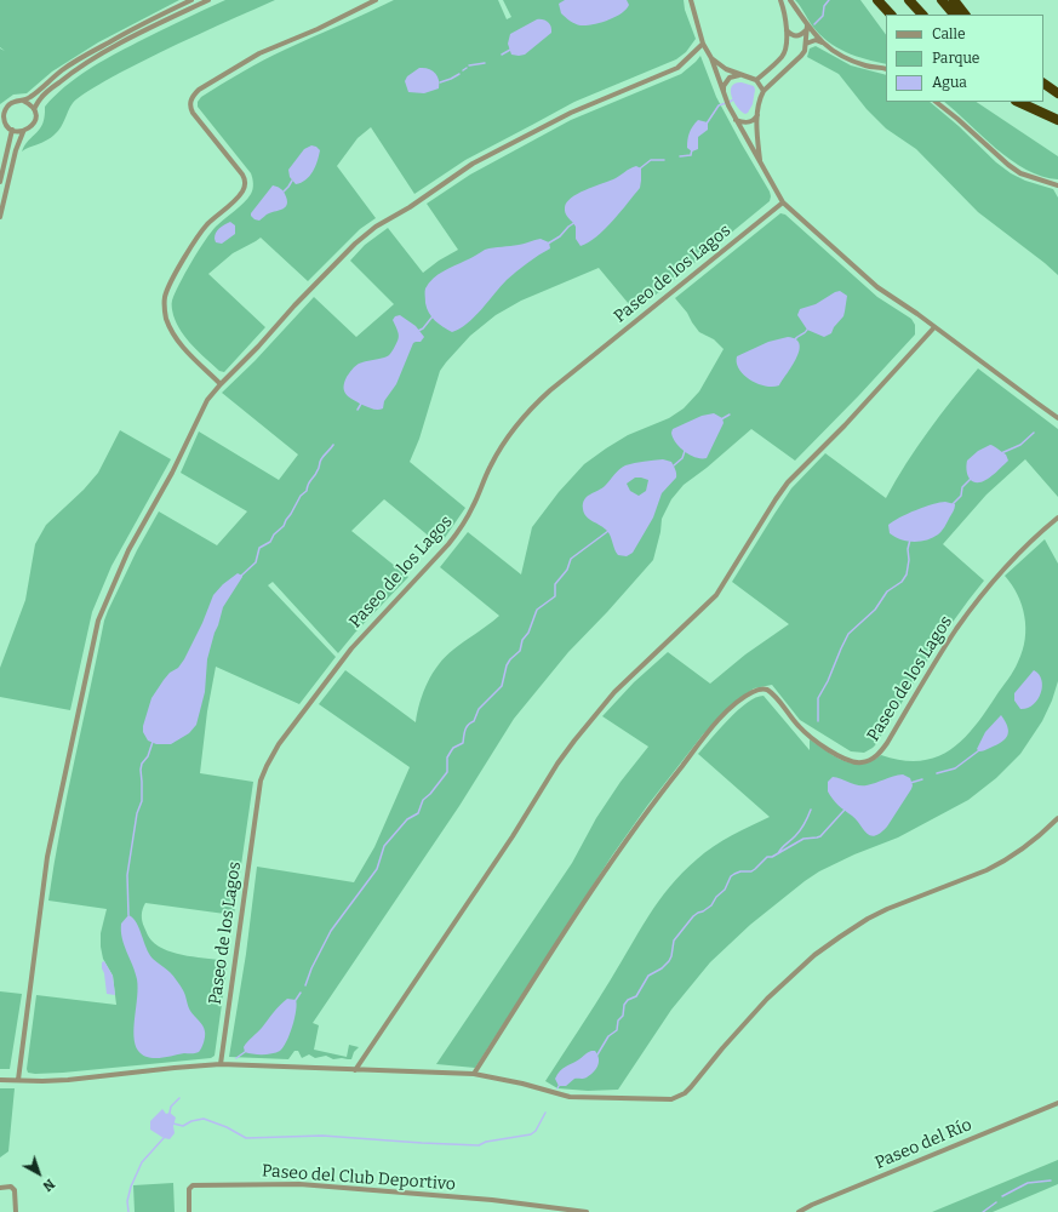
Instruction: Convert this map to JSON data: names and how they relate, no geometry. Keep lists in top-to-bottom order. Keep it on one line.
{"streets":{"street":["Paseo de los Lagos","Paseo del Río","Paseo del Club Deportivo"]},"legend":["Calle","Parque","Agua"],"north":"bottom right"}
